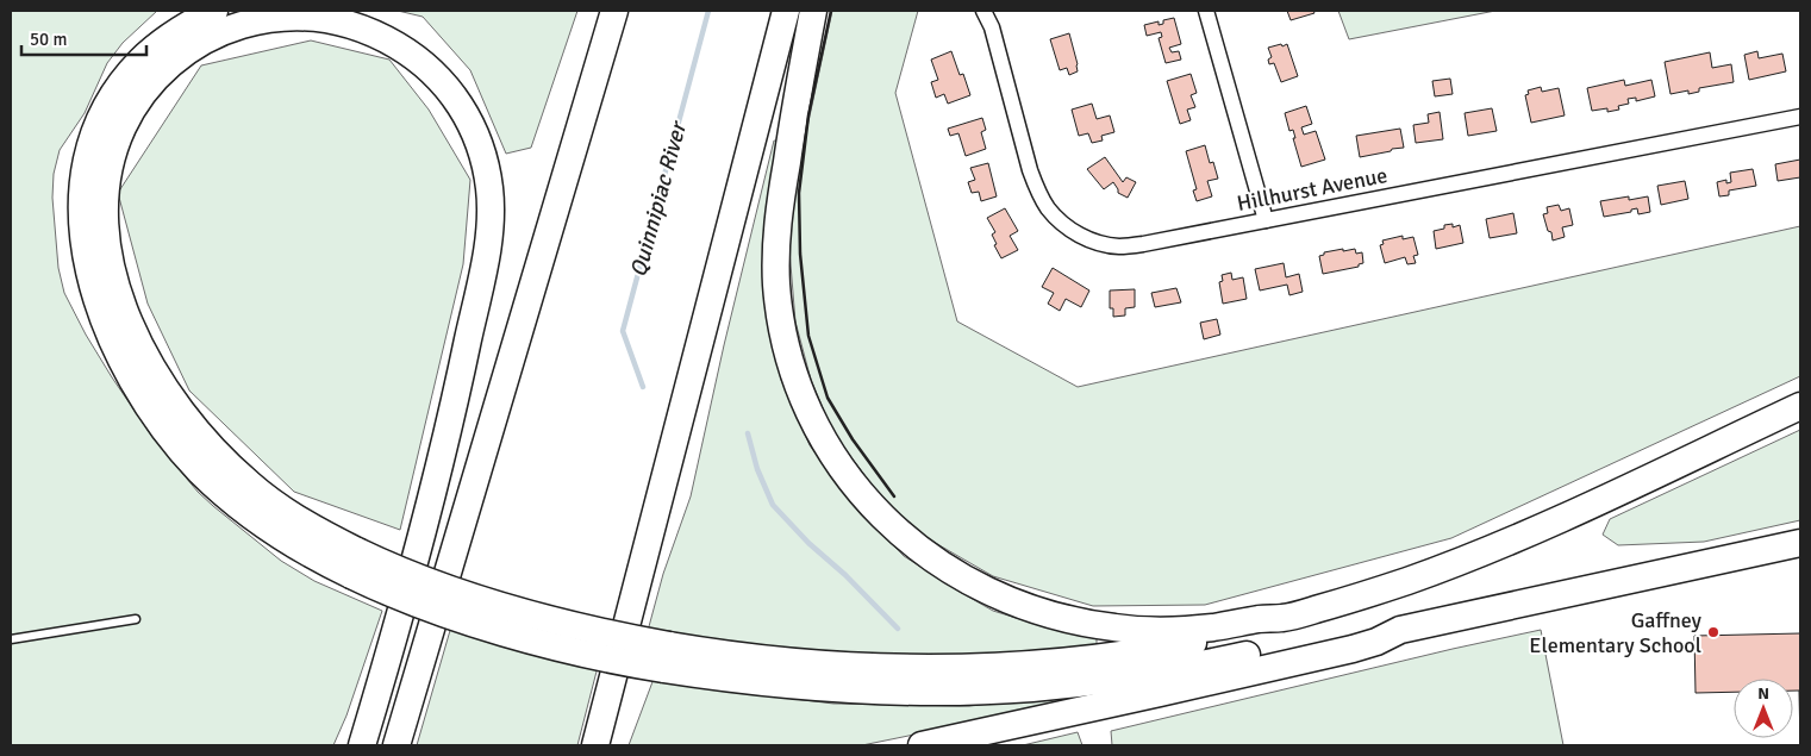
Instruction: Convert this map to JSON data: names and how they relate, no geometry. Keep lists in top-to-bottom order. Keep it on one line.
{"streets":{"street":["Hillhurst Avenue"]},"water":["Quinnipiac River"],"places":["Gaffney Elementary School"],"scale_bar":"50 m","north":"top"}
